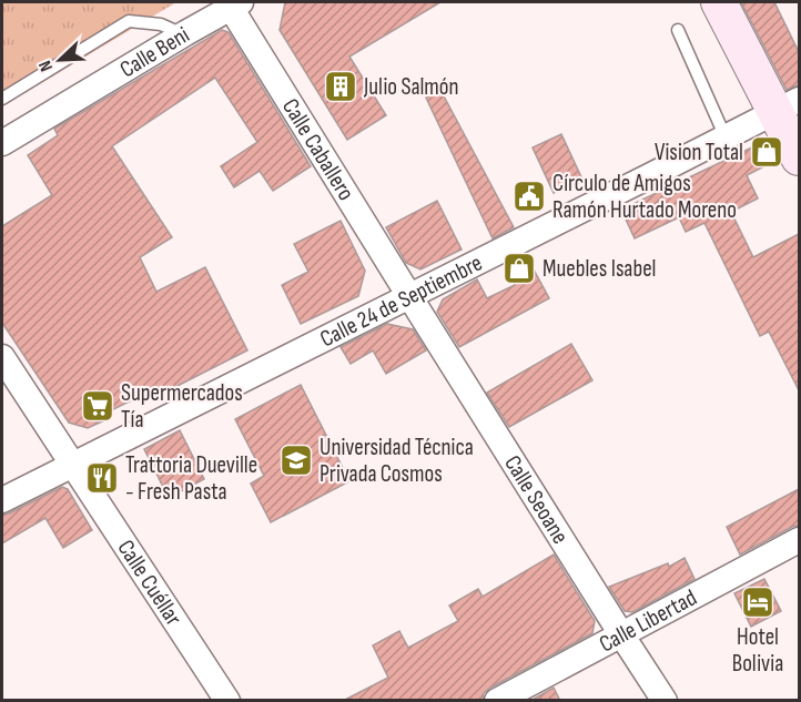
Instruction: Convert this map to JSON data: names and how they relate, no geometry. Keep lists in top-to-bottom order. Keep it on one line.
{"streets":{"street":["Calle Beni","Calle Caballero","Calle 24 de Septiembre","Calle Seoane","Calle Cuéllar","Calle Libertad"]},"crossings":[["Calle Beni","Calle Caballero"],["Calle Caballero","Calle 24 de Septiembre"],["Calle Caballero","Calle Seoane"],["Calle 24 de Septiembre","Calle Seoane"],["Calle 24 de Septiembre","Calle Cuéllar"],["Calle Seoane","Calle Libertad"]],"places":{"building":["Julio Salmón"],"shop":["Vision Total","Muebles Isabel"],"public building":["Círculo de Amigos Ramón Hurtado Moreno"],"supermarket":["Supermercados Tía"],"school or university":["Universidad Técnica Privada Cosmos"],"restaurant":["Trattoria Dueville - Fresh Pasta"],"hotel":["Hotel Bolivia"]},"north":"bottom left"}
